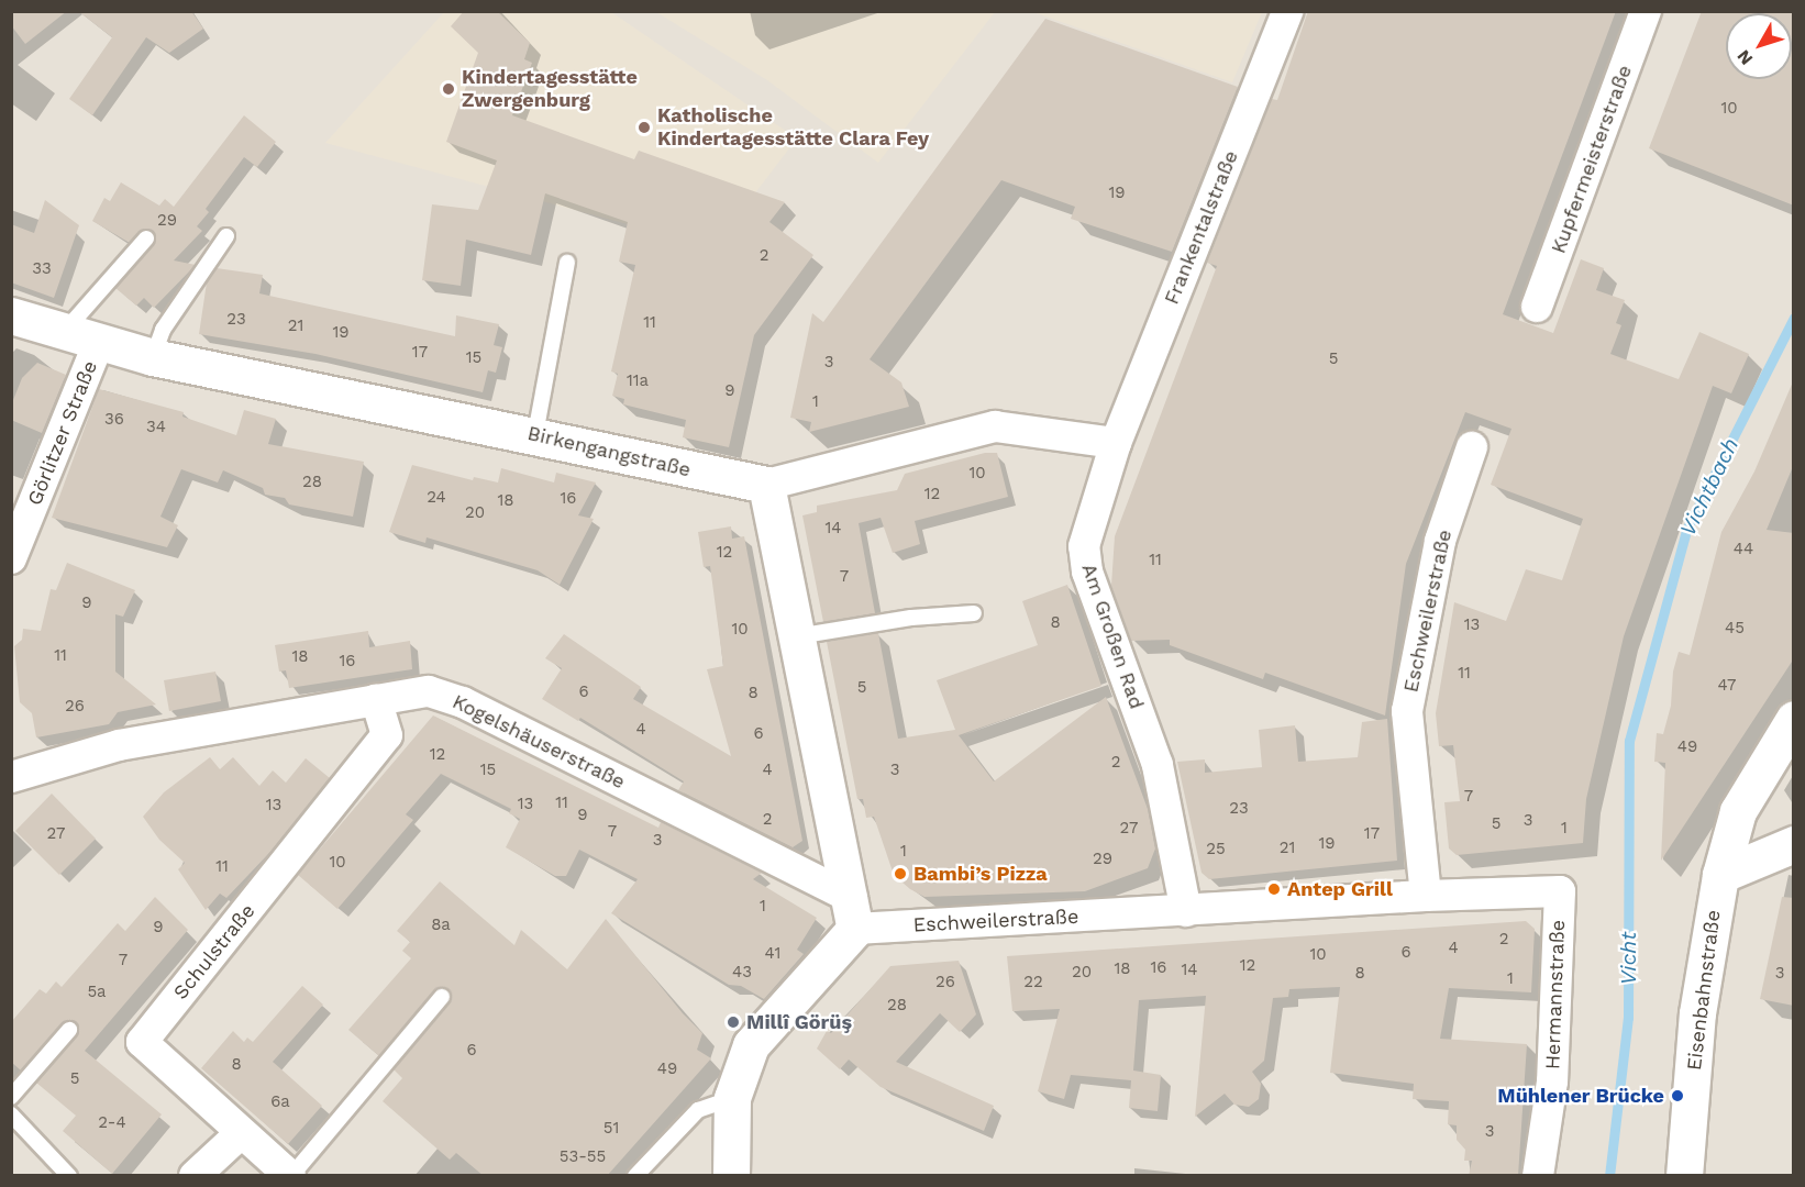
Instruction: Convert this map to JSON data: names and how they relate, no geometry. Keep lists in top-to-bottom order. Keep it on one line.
{"streets":{"street":["Kupfermeisterstraße","Frankentalstraße","Görlitzer Straße","Birkengangstraße","Eschweilerstraße","Am Großen Rad","Kogelshäuserstraße","Schulstraße","Eisenbahnstraße","Hermannstraße"]},"crossings":[["Frankentalstraße","Am Großen Rad"],["Görlitzer Straße","Birkengangstraße"],["Eschweilerstraße","Am Großen Rad"],["Eschweilerstraße","Kogelshäuserstraße"],["Eschweilerstraße","Hermannstraße"],["Kogelshäuserstraße","Schulstraße"]],"water":["Vichtbach","Vicht"],"places":["Kindertagesstätte Zwergenburg","Katholische Kindertagesstätte Clara Fey","Bambi’s Pizza","Antep Grill","Millî Görüş","Mühlener Brücke"],"house_numbers":["10","19","29","2","33","23","11","21","19","17","15","5","3","11a","9","1","36","34","10","28","12","24","16","18","20","14","44","12","11","7","9","8","13","45","10","11","18","16","11","47","5","6","8","26","4","6","49","12","2","15","4","3","7","11","13","13","23","9","2","3","5","27","1","7","27","17","3","19","21","25","1","29","10","11","1","8a","9","2","4","6","41","10","7","12","16","18","14","43","20","8","3","1","26","22","5a","28","6","8","49","5","6a","2-4","51","3","53-55"],"north":"bottom left"}
